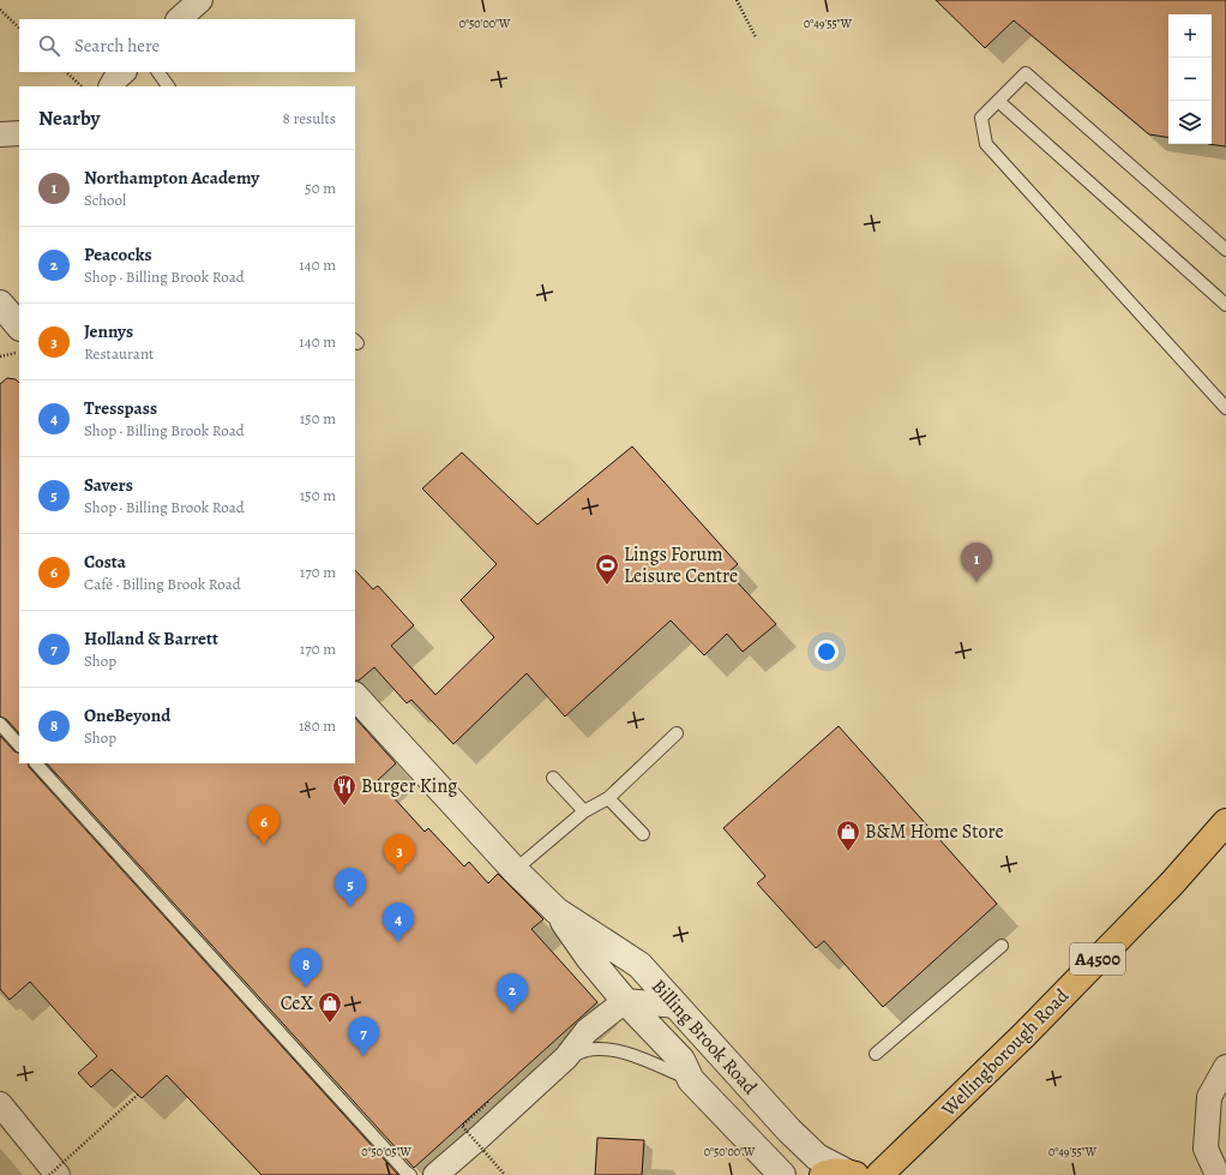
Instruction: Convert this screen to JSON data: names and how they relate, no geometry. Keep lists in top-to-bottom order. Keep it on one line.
{"streets":{"main road":["A4500","Wellingborough Road"],"street":["Billing Brook Road"]},"places":{"sports":["Lings Forum Leisure Centre"],"restaurant":["Burger King"],"shop":["B&M Home Store","CeX"]},"page":{"map_buttons":["+","−"],"search":"Search here","heading":["Nearby","8 results"],"list":[{"mark":"1","name":"Northampton Academy","note":"School","value":"50 m"},{"mark":"2","name":"Peacocks","note":"Shop · Billing Brook Road","value":"140 m"},{"mark":"3","name":"Jennys","note":"Restaurant","value":"140 m"},{"mark":"4","name":"Tresspass","note":"Shop · Billing Brook Road","value":"150 m"},{"mark":"5","name":"Savers","note":"Shop · Billing Brook Road","value":"150 m"},{"mark":"6","name":"Costa","note":"Café · Billing Brook Road","value":"170 m"},{"mark":"7","name":"Holland & Barrett","note":"Shop","value":"170 m"},{"mark":"8","name":"OneBeyond","note":"Shop","value":"180 m"}],"pins":["1","6","3","5","4","8","2","7"]},"coordinates":["0°50'00\"W","0°49'55\"W","0°50'05\"W"]}
